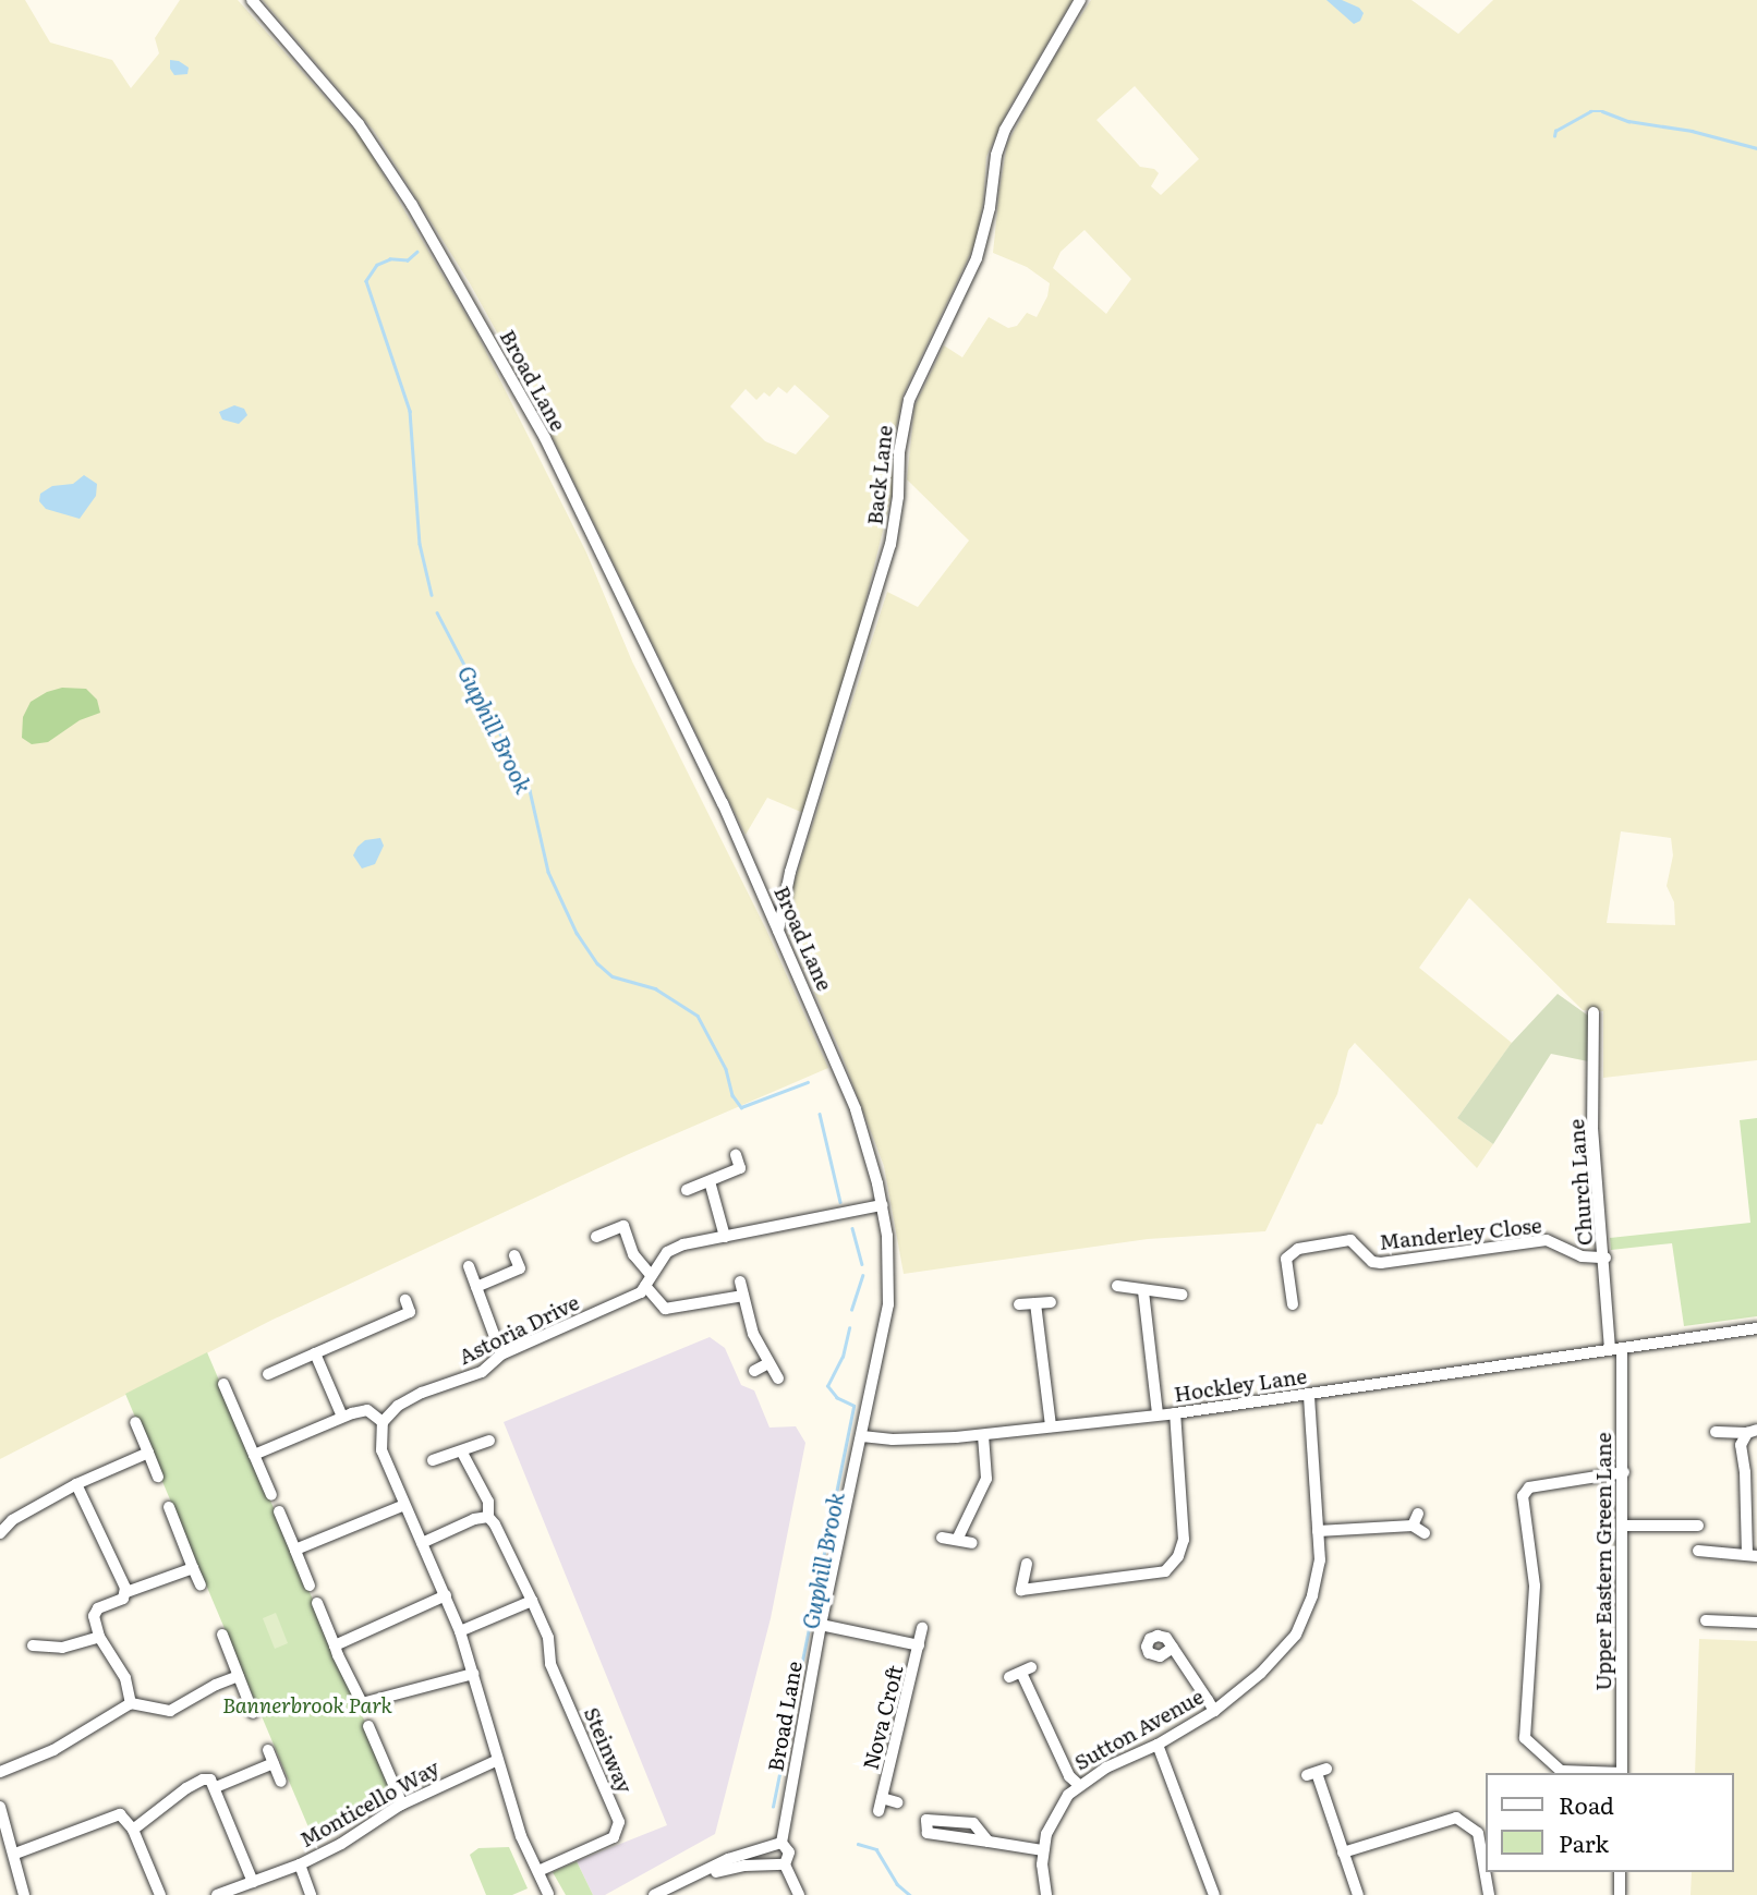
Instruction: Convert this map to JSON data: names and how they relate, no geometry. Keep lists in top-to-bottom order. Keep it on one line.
{"streets":{"street":["Broad Lane","Back Lane","Church Lane","Manderley Close","Astoria Drive","Hockley Lane","Upper Eastern Green Lane","Nova Croft","Sutton Avenue","Steinway","Monticello Way"]},"crossings":[["Broad Lane","Back Lane"],["Broad Lane","Astoria Drive"],["Broad Lane","Hockley Lane"],["Broad Lane","Nova Croft"],["Church Lane","Manderley Close"],["Church Lane","Hockley Lane"],["Church Lane","Upper Eastern Green Lane"],["Hockley Lane","Upper Eastern Green Lane"],["Hockley Lane","Sutton Avenue"]],"water":["Guphill Brook"],"parks":["Bannerbrook Park"],"legend":["Road","Park"]}
